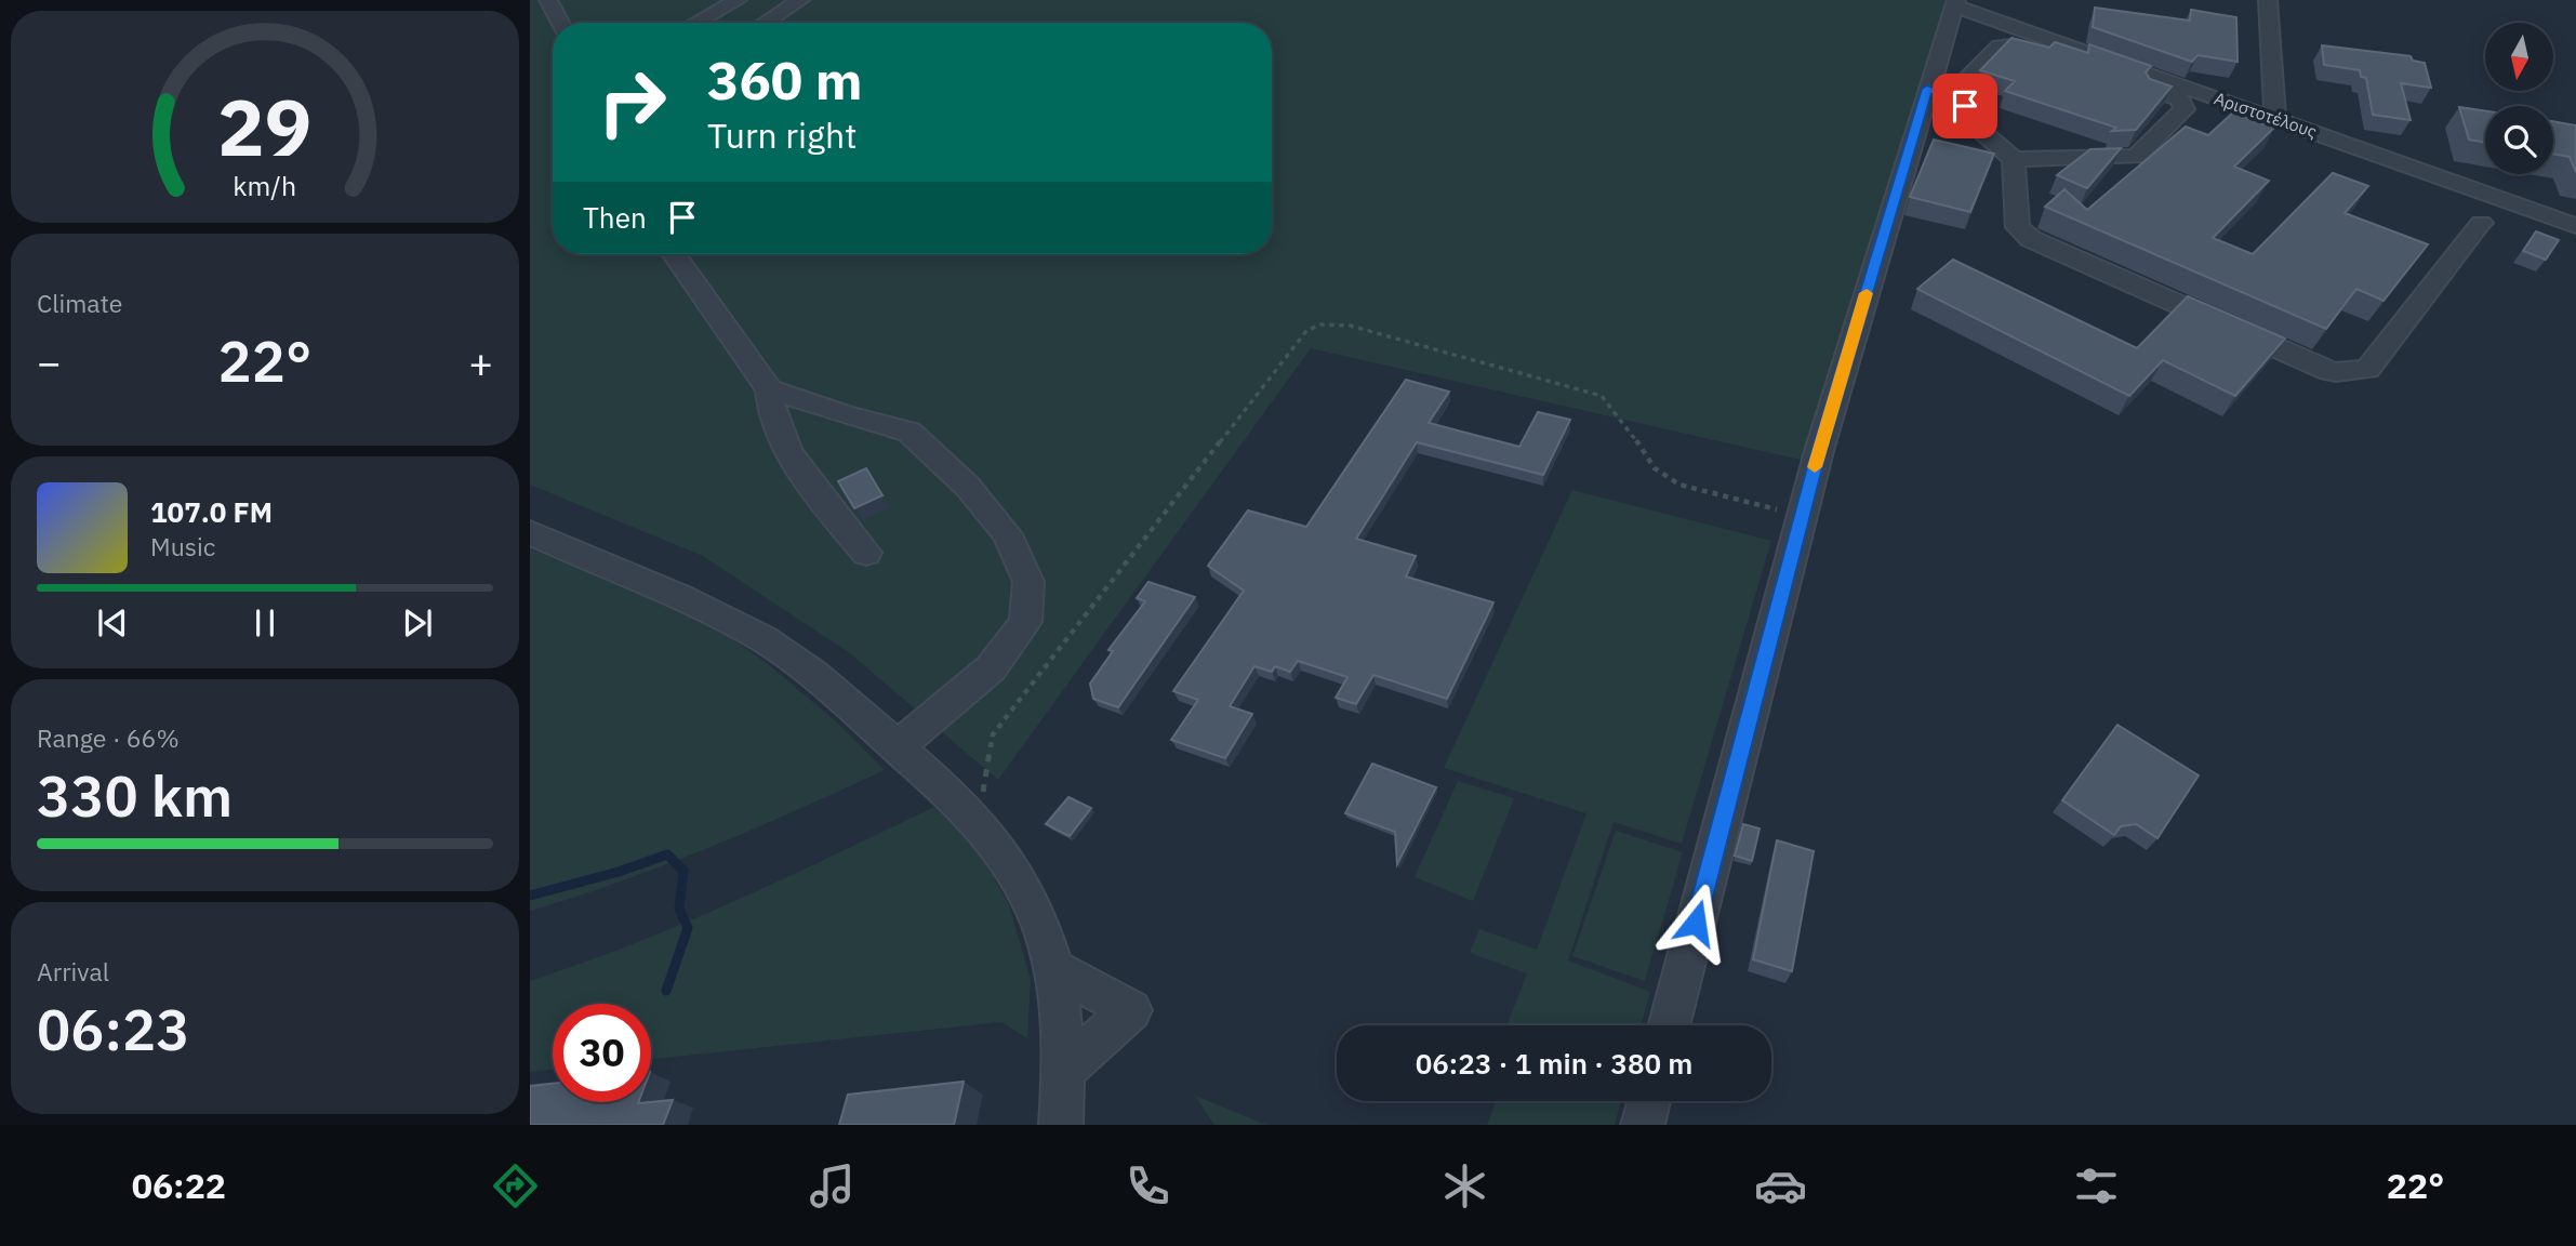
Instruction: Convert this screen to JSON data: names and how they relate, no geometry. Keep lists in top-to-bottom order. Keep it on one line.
{"streets":{"street":["Αριστοτέλους"]},"north":"bottom","page":{"turn":["360 m","Turn right"],"then":"Then","tile":["Climate",["Range · 66%","330 km"],["Arrival","06:23"]],"heat":["−","22°","+"],"song":["107.0 FM","Music"],"limit":"30","trip":"06:23 · 1 min · 380 m","tabs":["06:22","22°"],"gauge":["29","km/h"]}}
